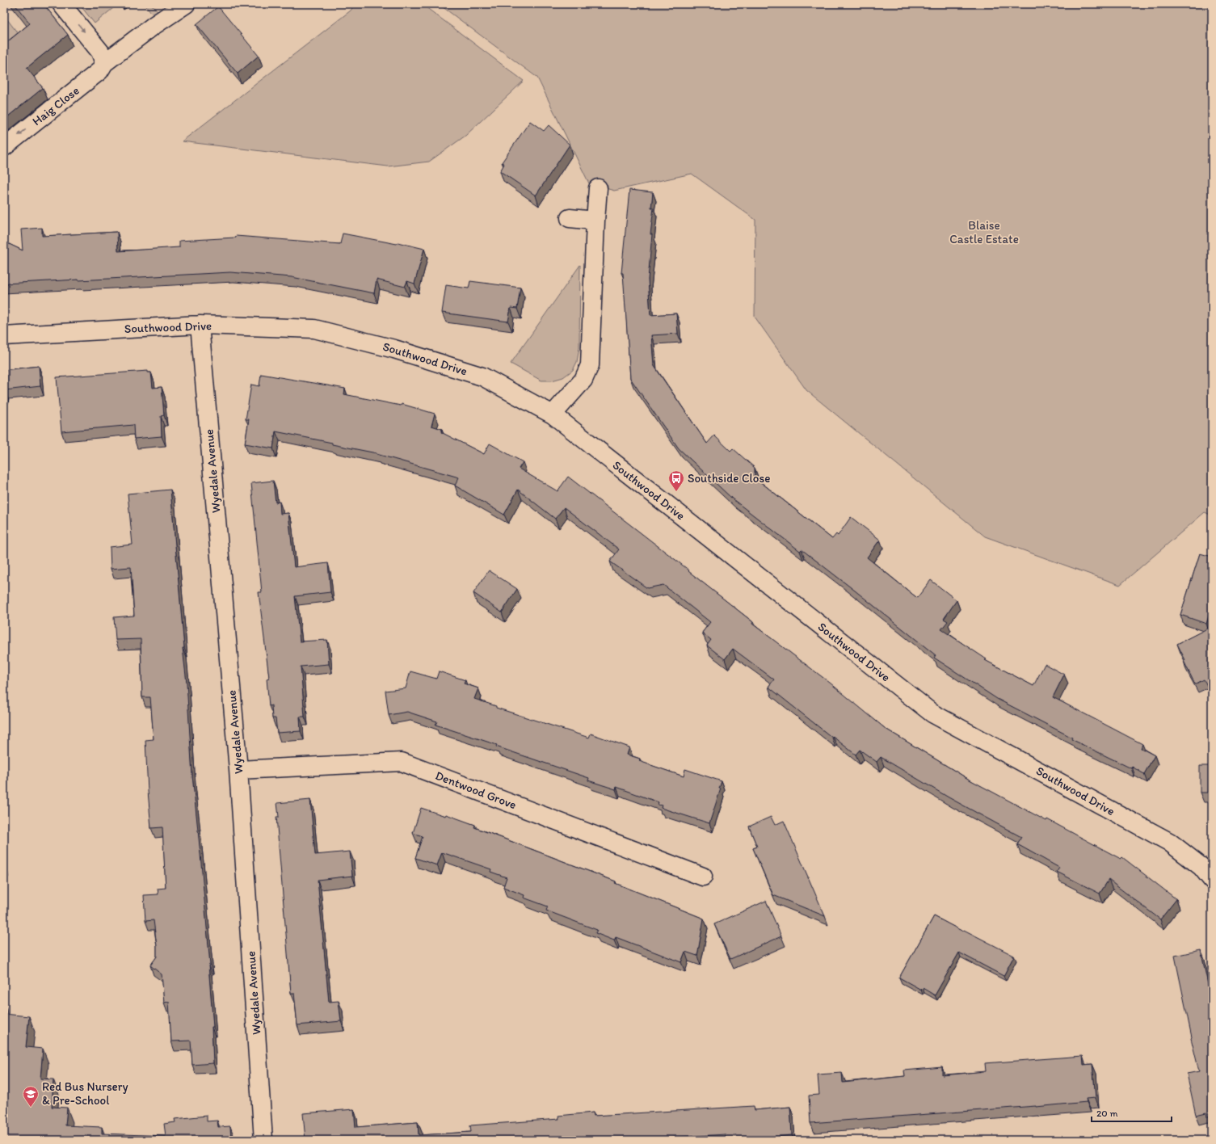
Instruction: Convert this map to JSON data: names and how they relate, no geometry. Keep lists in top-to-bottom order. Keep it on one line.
{"streets":{"street":["Haig Close","Southwood Drive","Wyedale Avenue","Dentwood Grove"]},"crossings":[["Southwood Drive","Wyedale Avenue"],["Wyedale Avenue","Dentwood Grove"]],"one_way":["Haig Close"],"parks":["Blaise Castle Estate"],"places":{"bus stop":["Southside Close"],"school or university":["Red Bus Nursery & Pre-School"]},"scale_bar":"20 m"}
